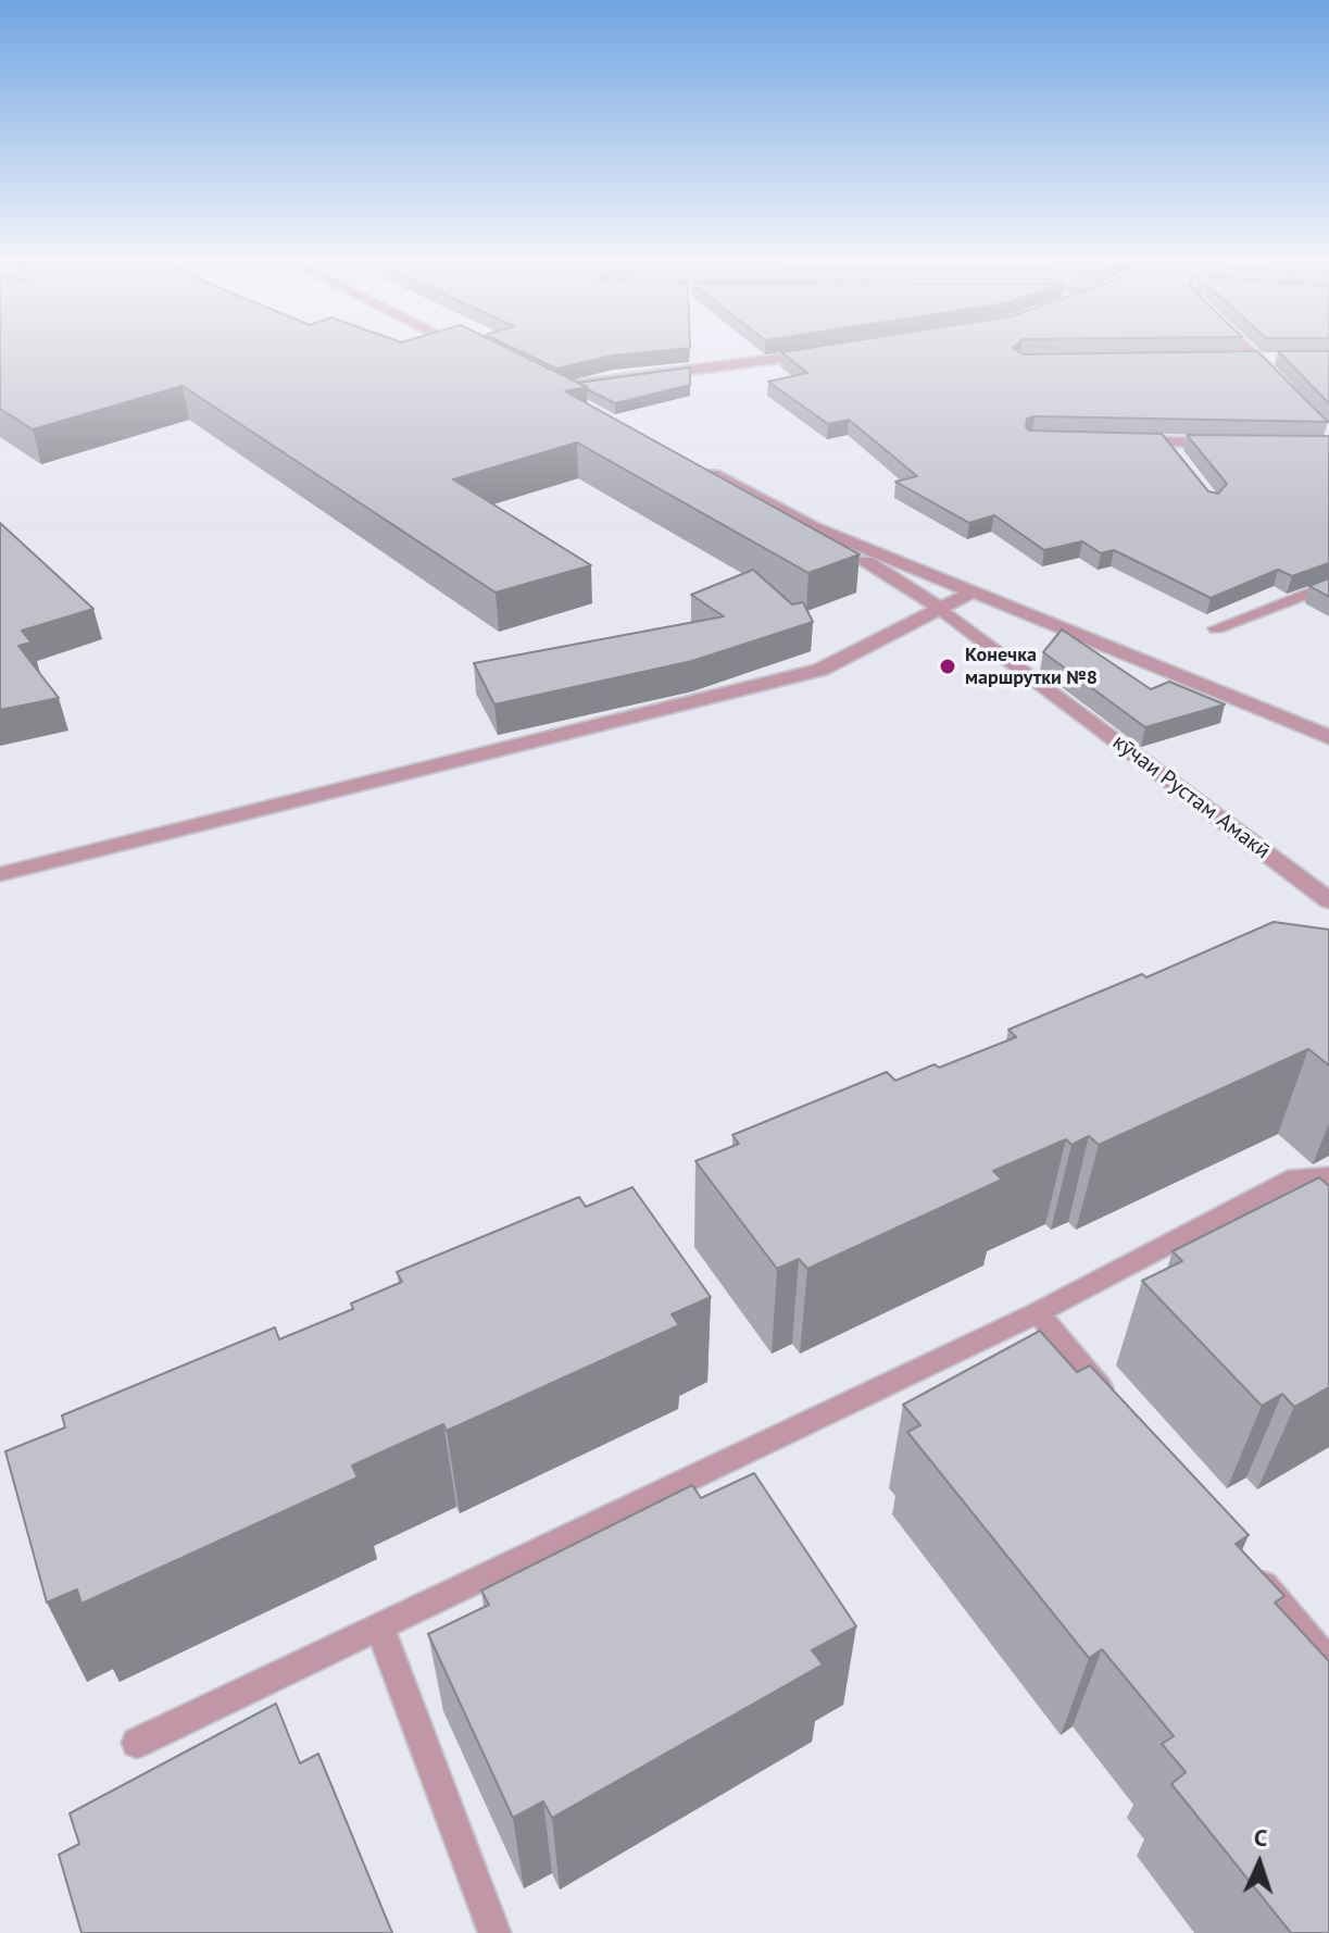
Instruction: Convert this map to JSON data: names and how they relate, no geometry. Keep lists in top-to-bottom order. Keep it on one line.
{"streets":{"street":["кӯчаи Рустам Амакӣ"]},"places":["Конечка маршрутки №8"],"north":"top"}
